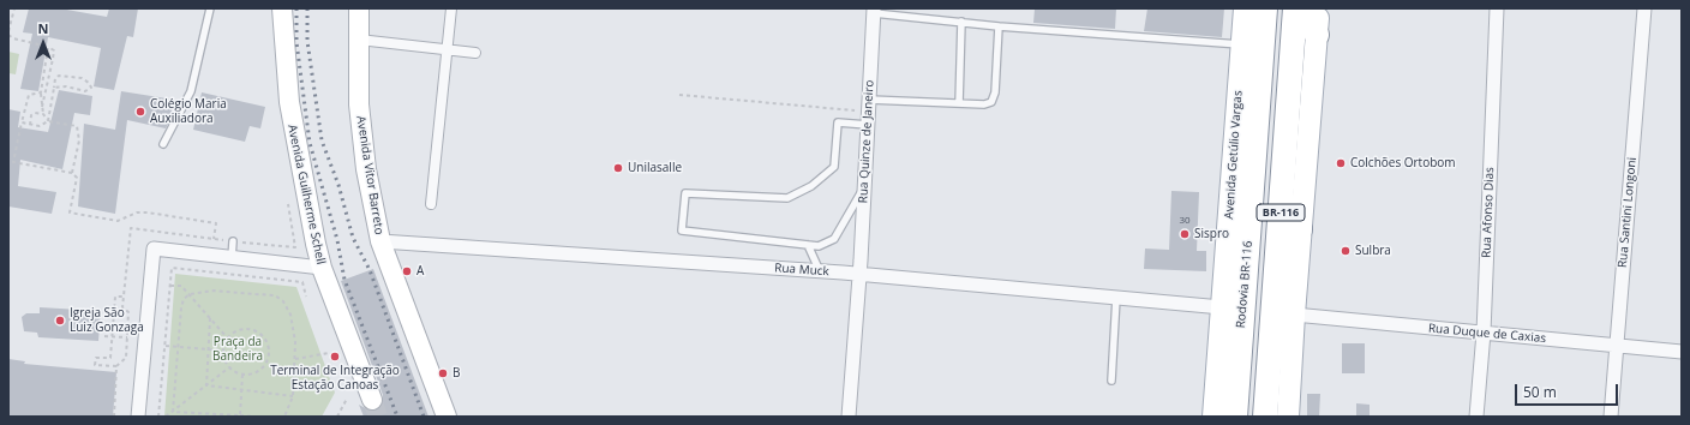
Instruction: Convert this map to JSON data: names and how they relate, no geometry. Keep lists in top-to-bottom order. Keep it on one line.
{"streets":{"highway":["BR-116","Rodovia BR-116"],"main road":["Avenida Getúlio Vargas","Avenida Vitor Barreto","Avenida Guilherme Schell"],"street":["Rua Quinze de Janeiro","Rua Afonso Dias","Rua Santini Longoni","Rua Muck","Rua Duque de Caxias"]},"crossings":[["Rua Quinze de Janeiro","Rua Muck"],["Avenida Getúlio Vargas","Rua Muck"],["Avenida Vitor Barreto","Rua Muck"],["BR-116","Rodovia BR-116"],["Rua Afonso Dias","Rua Duque de Caxias"],["Rua Santini Longoni","Rua Duque de Caxias"]],"parks":["Praça da Bandeira"],"places":["Colégio Maria Auxiliadora","Colchões Ortobom","Unilasalle","Sispro","Sulbra","A","Igreja São Luiz Gonzaga","Terminal de Integração Estação Canoas","B"],"house_numbers":["30"],"scale_bar":"50 m","north":"top"}
